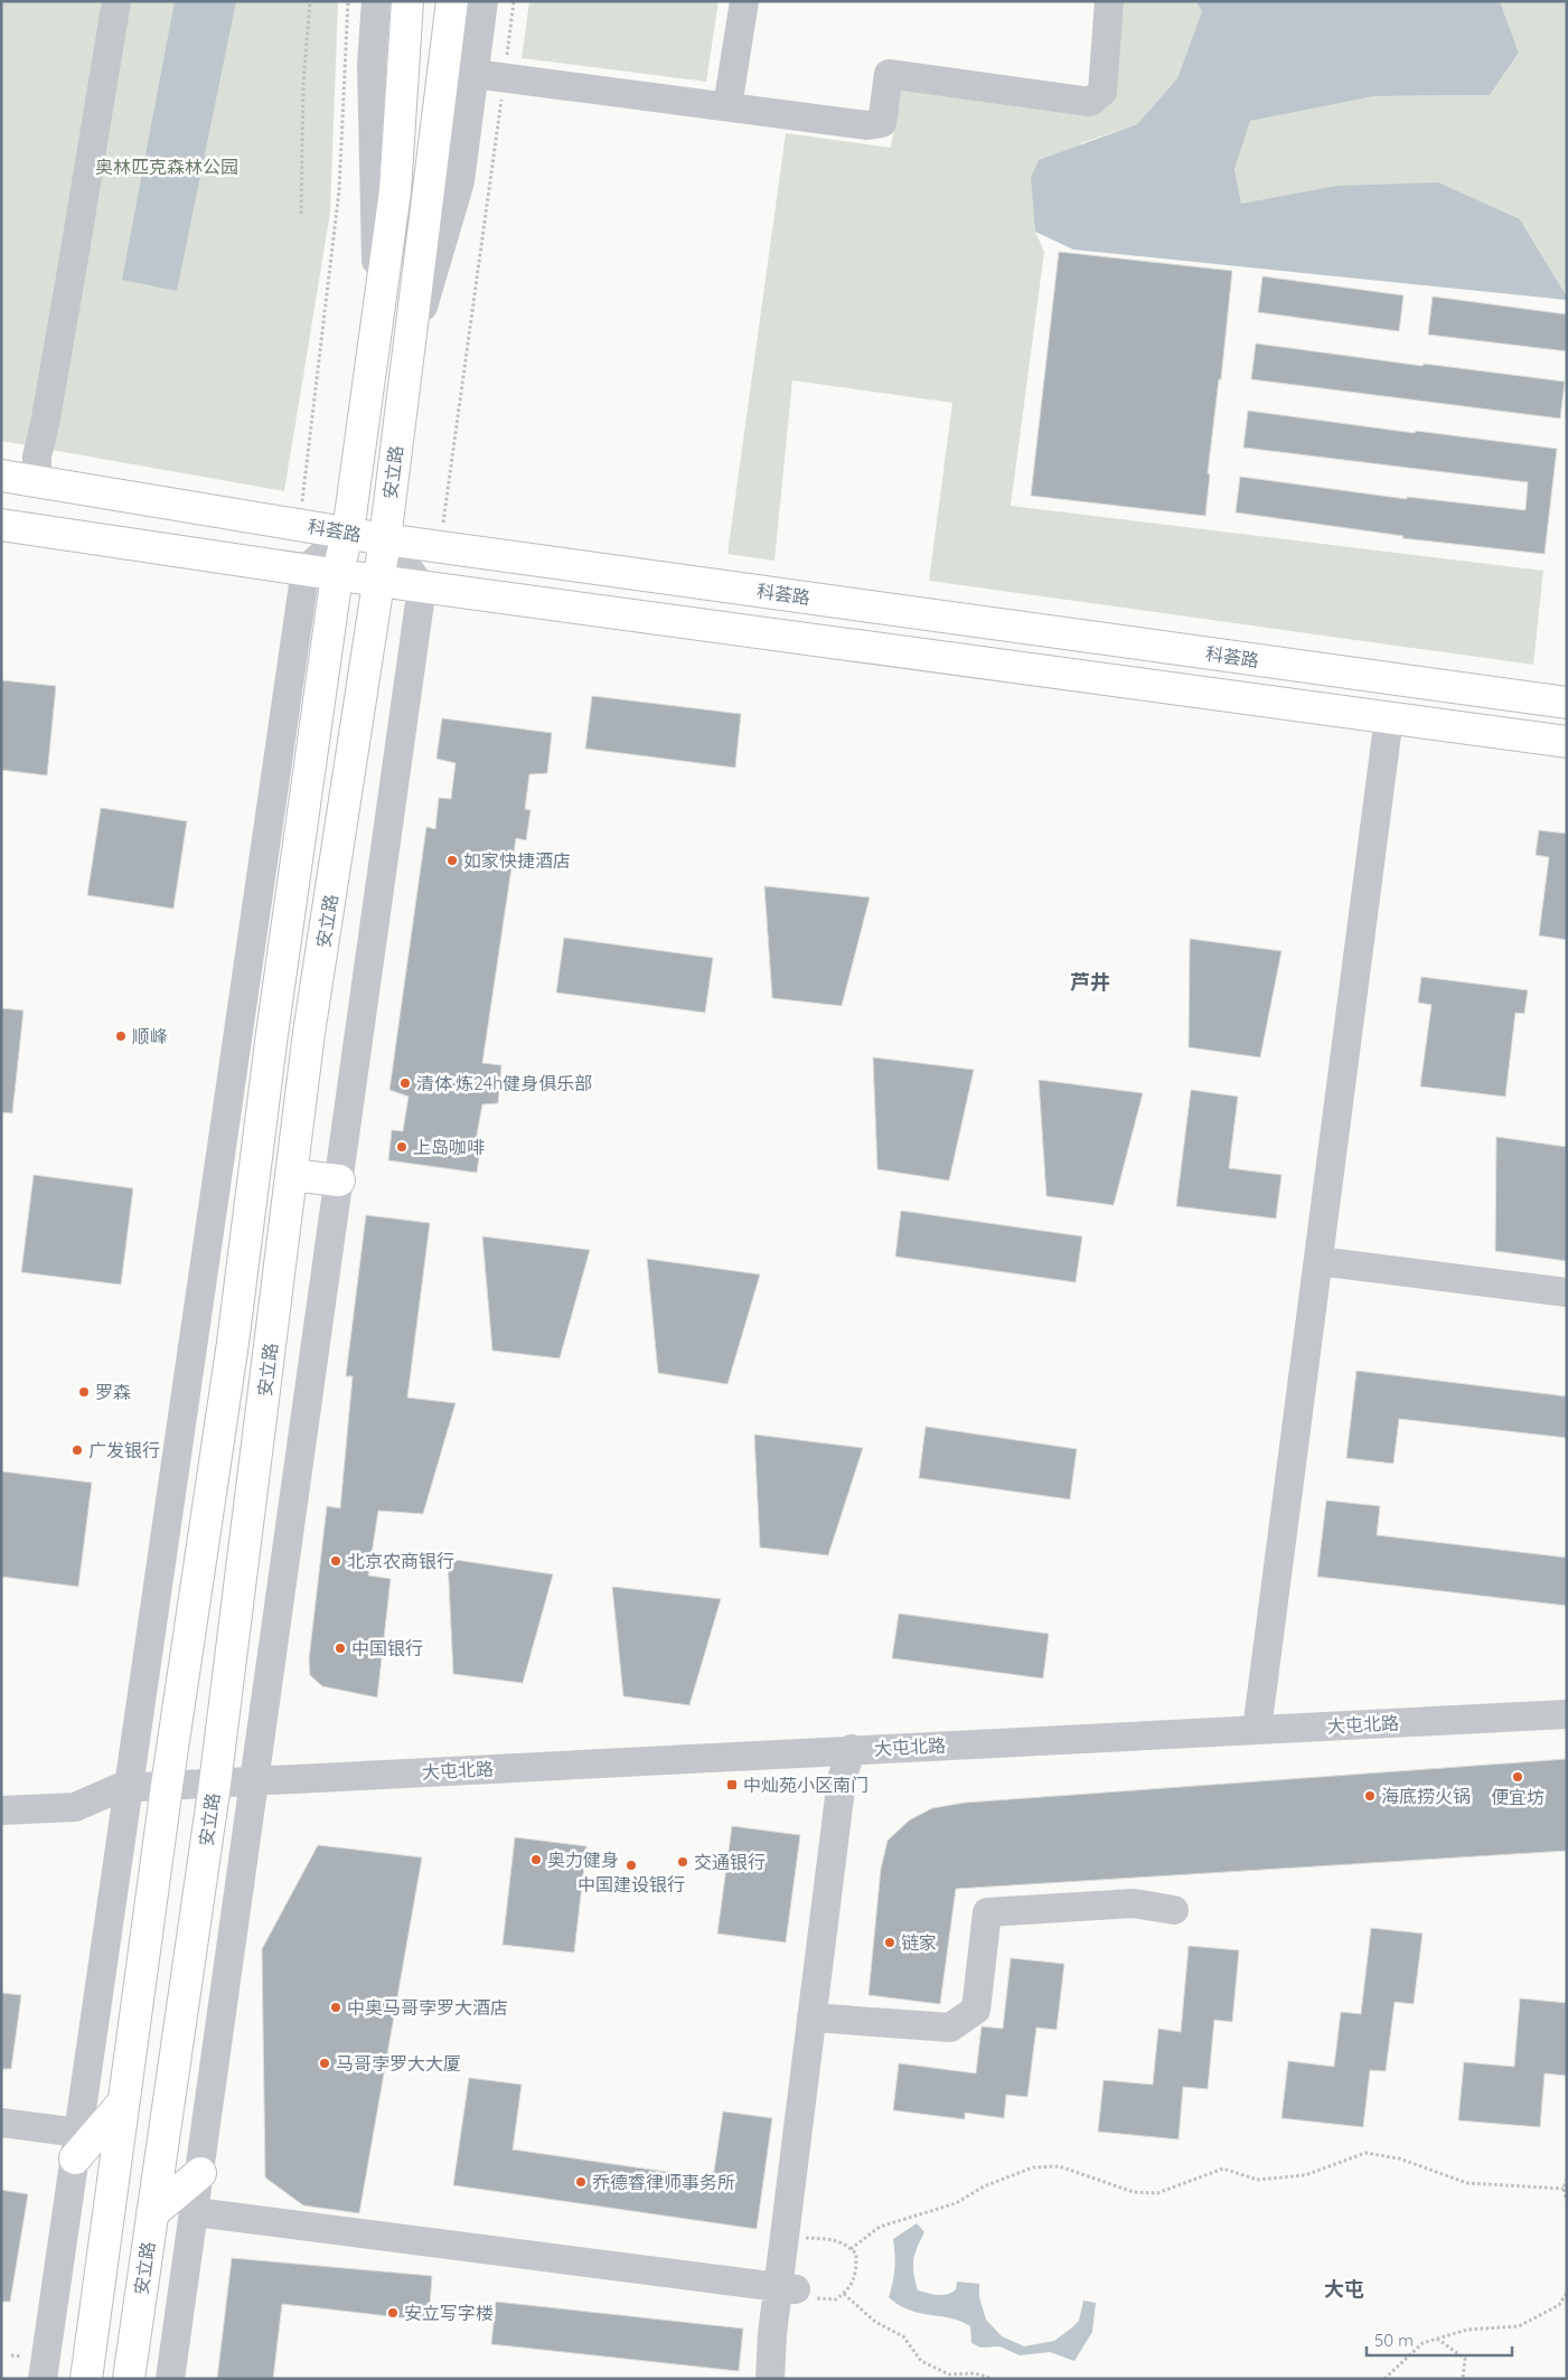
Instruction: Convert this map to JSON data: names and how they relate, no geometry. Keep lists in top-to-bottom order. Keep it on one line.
{"streets":{"main road":["安立路","科荟路"],"street":["大屯北路"]},"crossings":[["安立路","科荟路"],["安立路","大屯北路"]],"districts":["芦井","大屯"],"parks":["奥林匹克森林公园"],"places":{"other":["如家快捷酒店","顺峰","清体·炼24h健身俱乐部","上岛咖啡","罗森","广发银行","北京农商银行","中国银行","便宜坊","海底捞火锅","奥力健身","交通银行","中国建设银行","链家","中奥马哥孛罗大酒店","马哥孛罗大大厦","乔德睿律师事务所","安立写字楼"],"transit":["中灿苑小区南门"]},"scale_bar":"50 m"}
